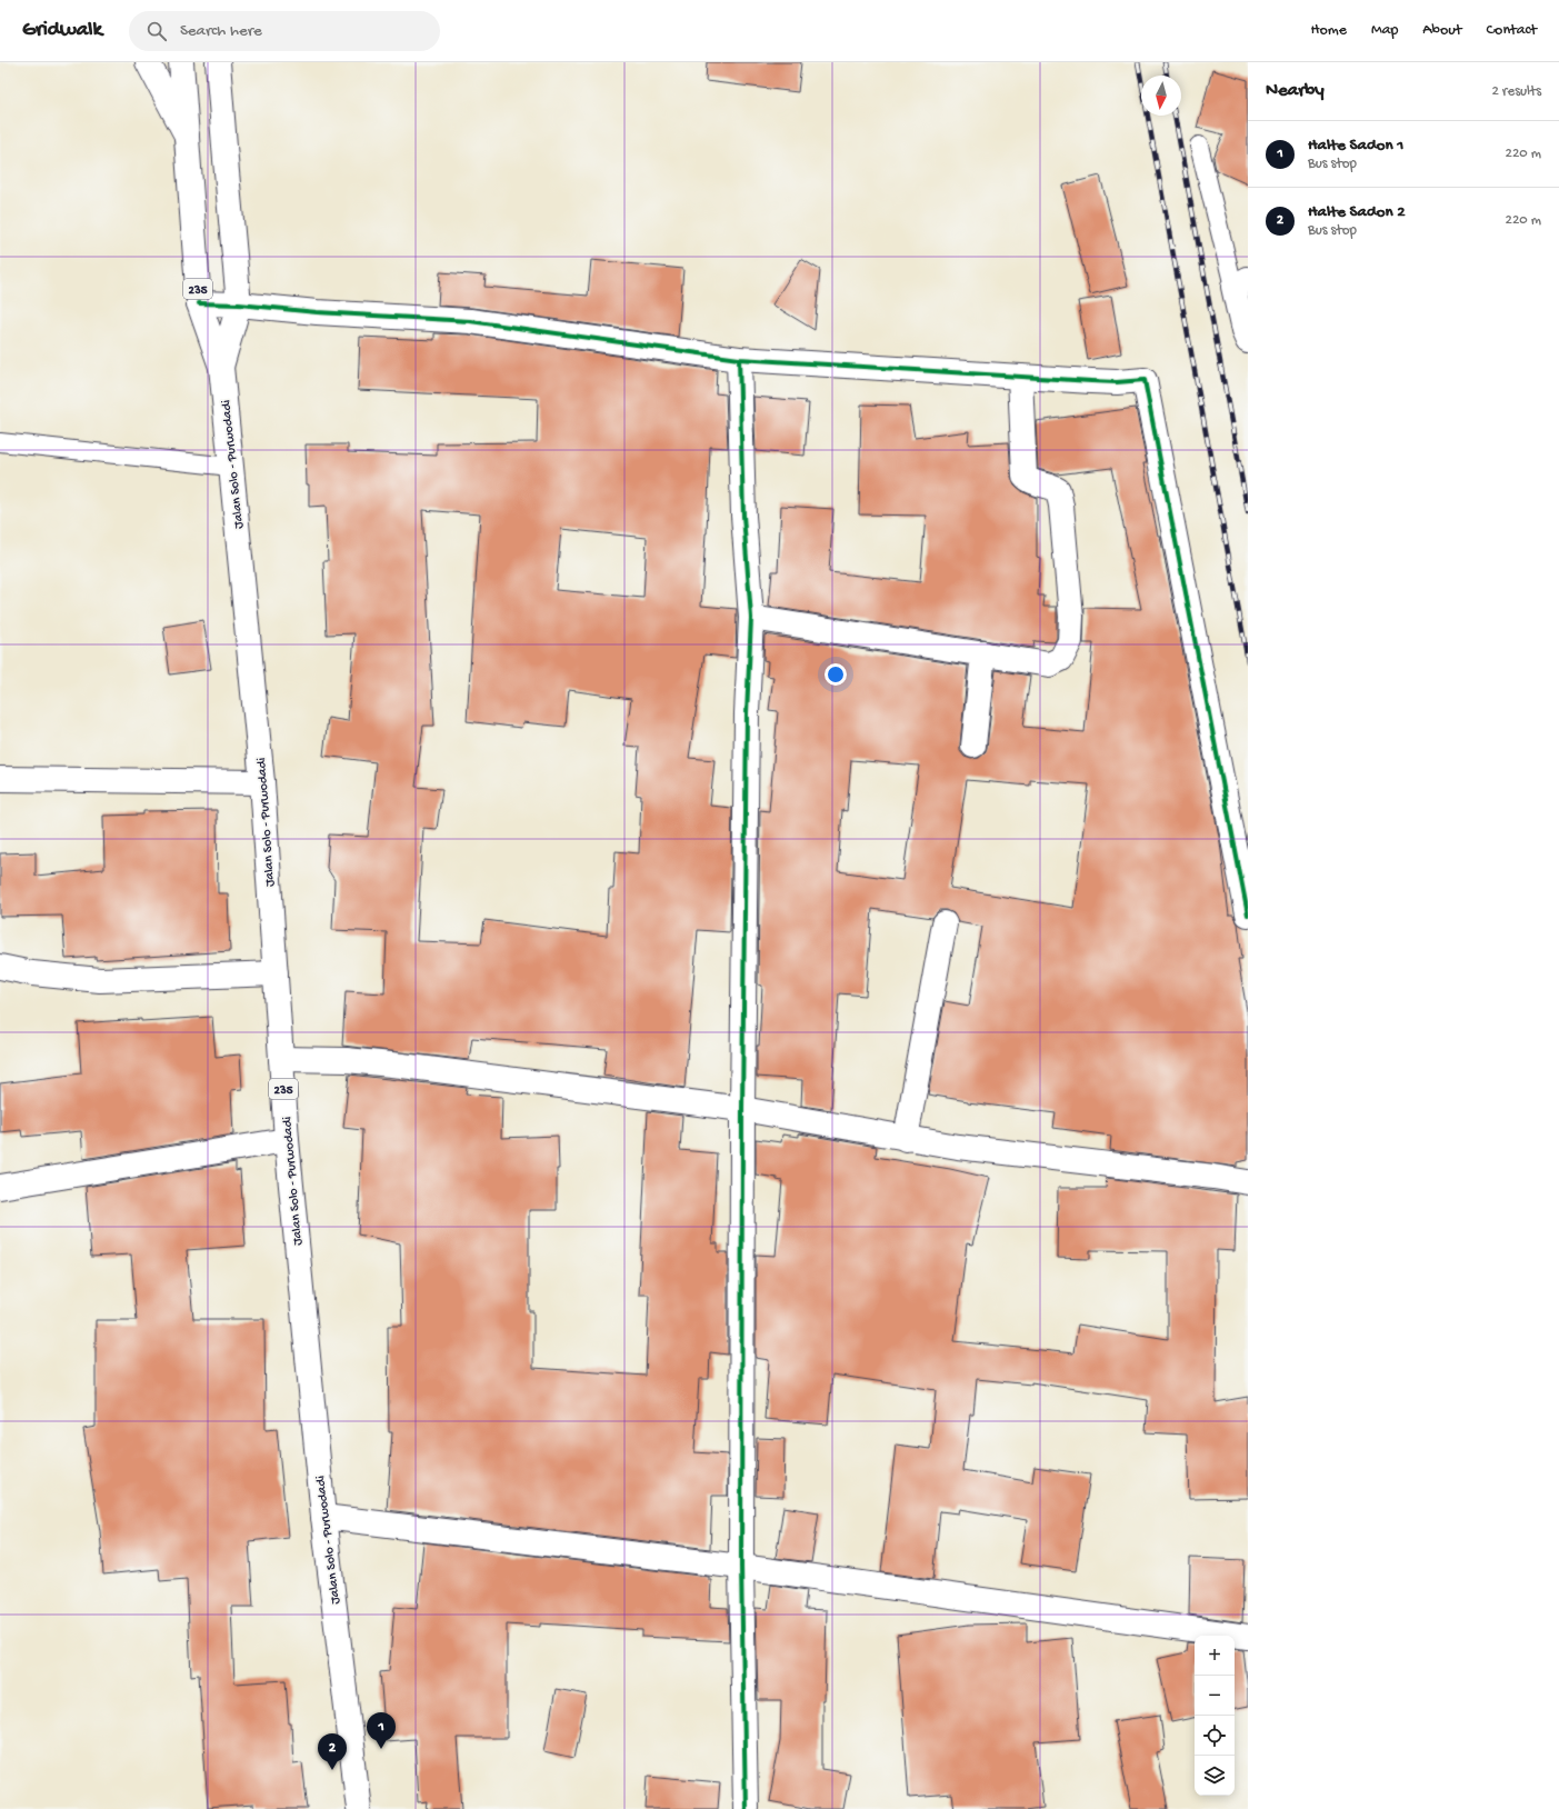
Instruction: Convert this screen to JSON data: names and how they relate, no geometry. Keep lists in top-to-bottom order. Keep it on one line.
{"streets":{"main road":["235","Jalan Solo - Purwodadi"]},"north":"bottom","page":{"header":"Gridwalk","search":"Search here","nav":["Home","Map","About","Contact"],"heading":["Nearby","2 results"],"list":[{"mark":"1","name":"Halte Sadon 1","note":"Bus stop","value":"220 m"},{"mark":"2","name":"Halte Sadon 2","note":"Bus stop","value":"220 m"}],"map_buttons":["+","−"],"pins":["1","2"]}}
